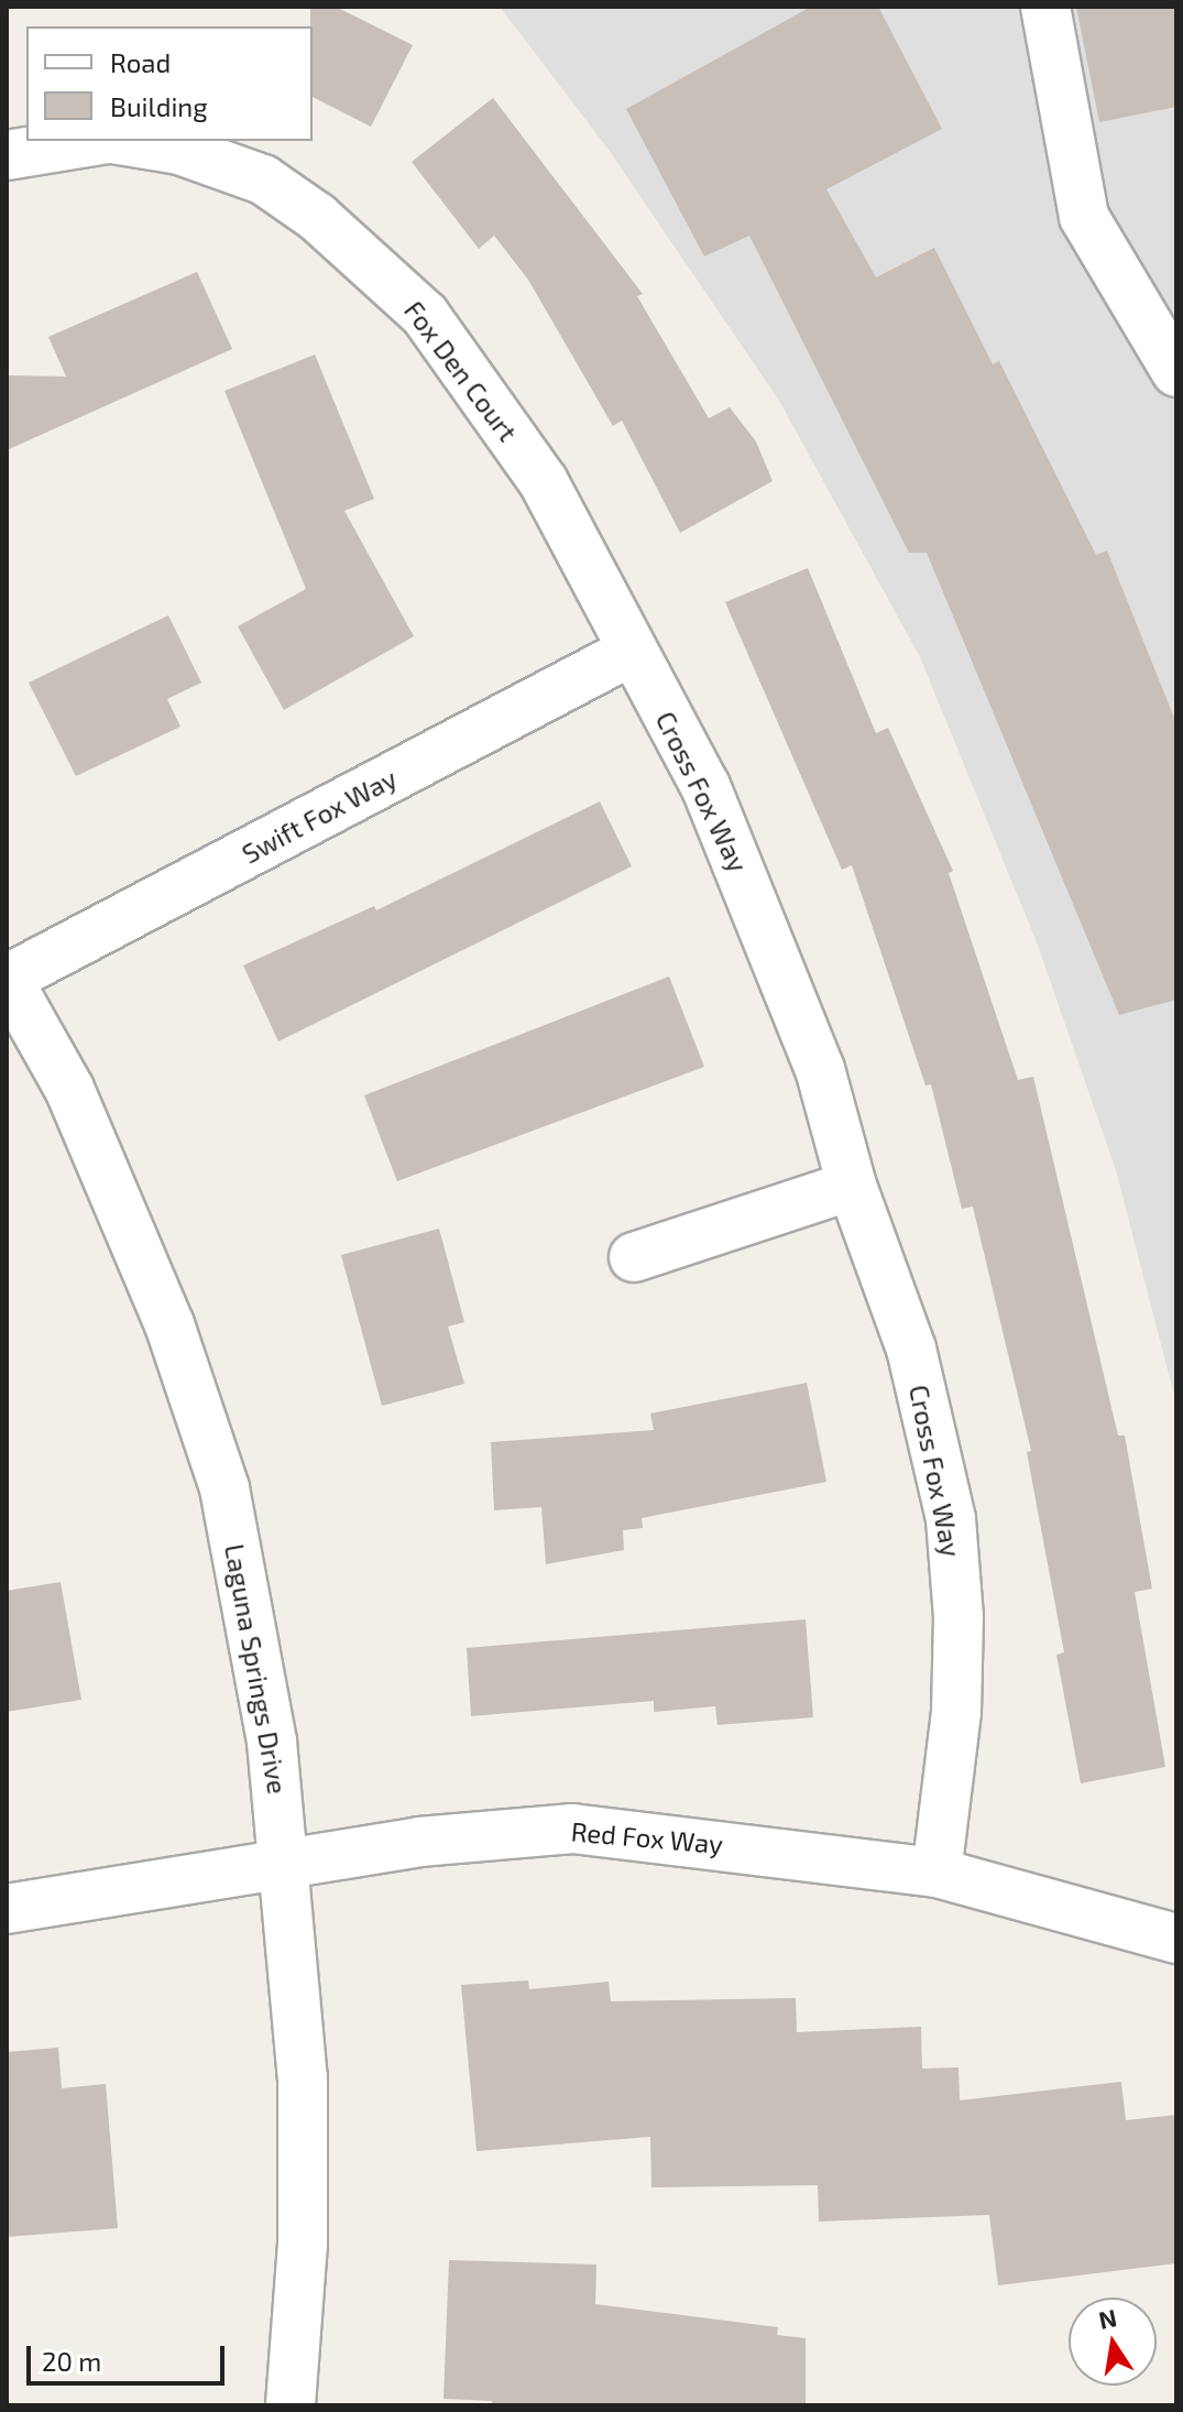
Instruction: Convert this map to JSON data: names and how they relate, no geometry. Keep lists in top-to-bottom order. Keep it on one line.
{"streets":{"street":["Fox Den Court","Cross Fox Way","Swift Fox Way","Laguna Springs Drive","Red Fox Way"]},"crossings":[["Fox Den Court","Cross Fox Way"],["Fox Den Court","Swift Fox Way"],["Cross Fox Way","Swift Fox Way"],["Cross Fox Way","Red Fox Way"],["Swift Fox Way","Laguna Springs Drive"],["Laguna Springs Drive","Red Fox Way"]],"legend":["Road","Building"],"scale_bar":"20 m","north":"top"}
